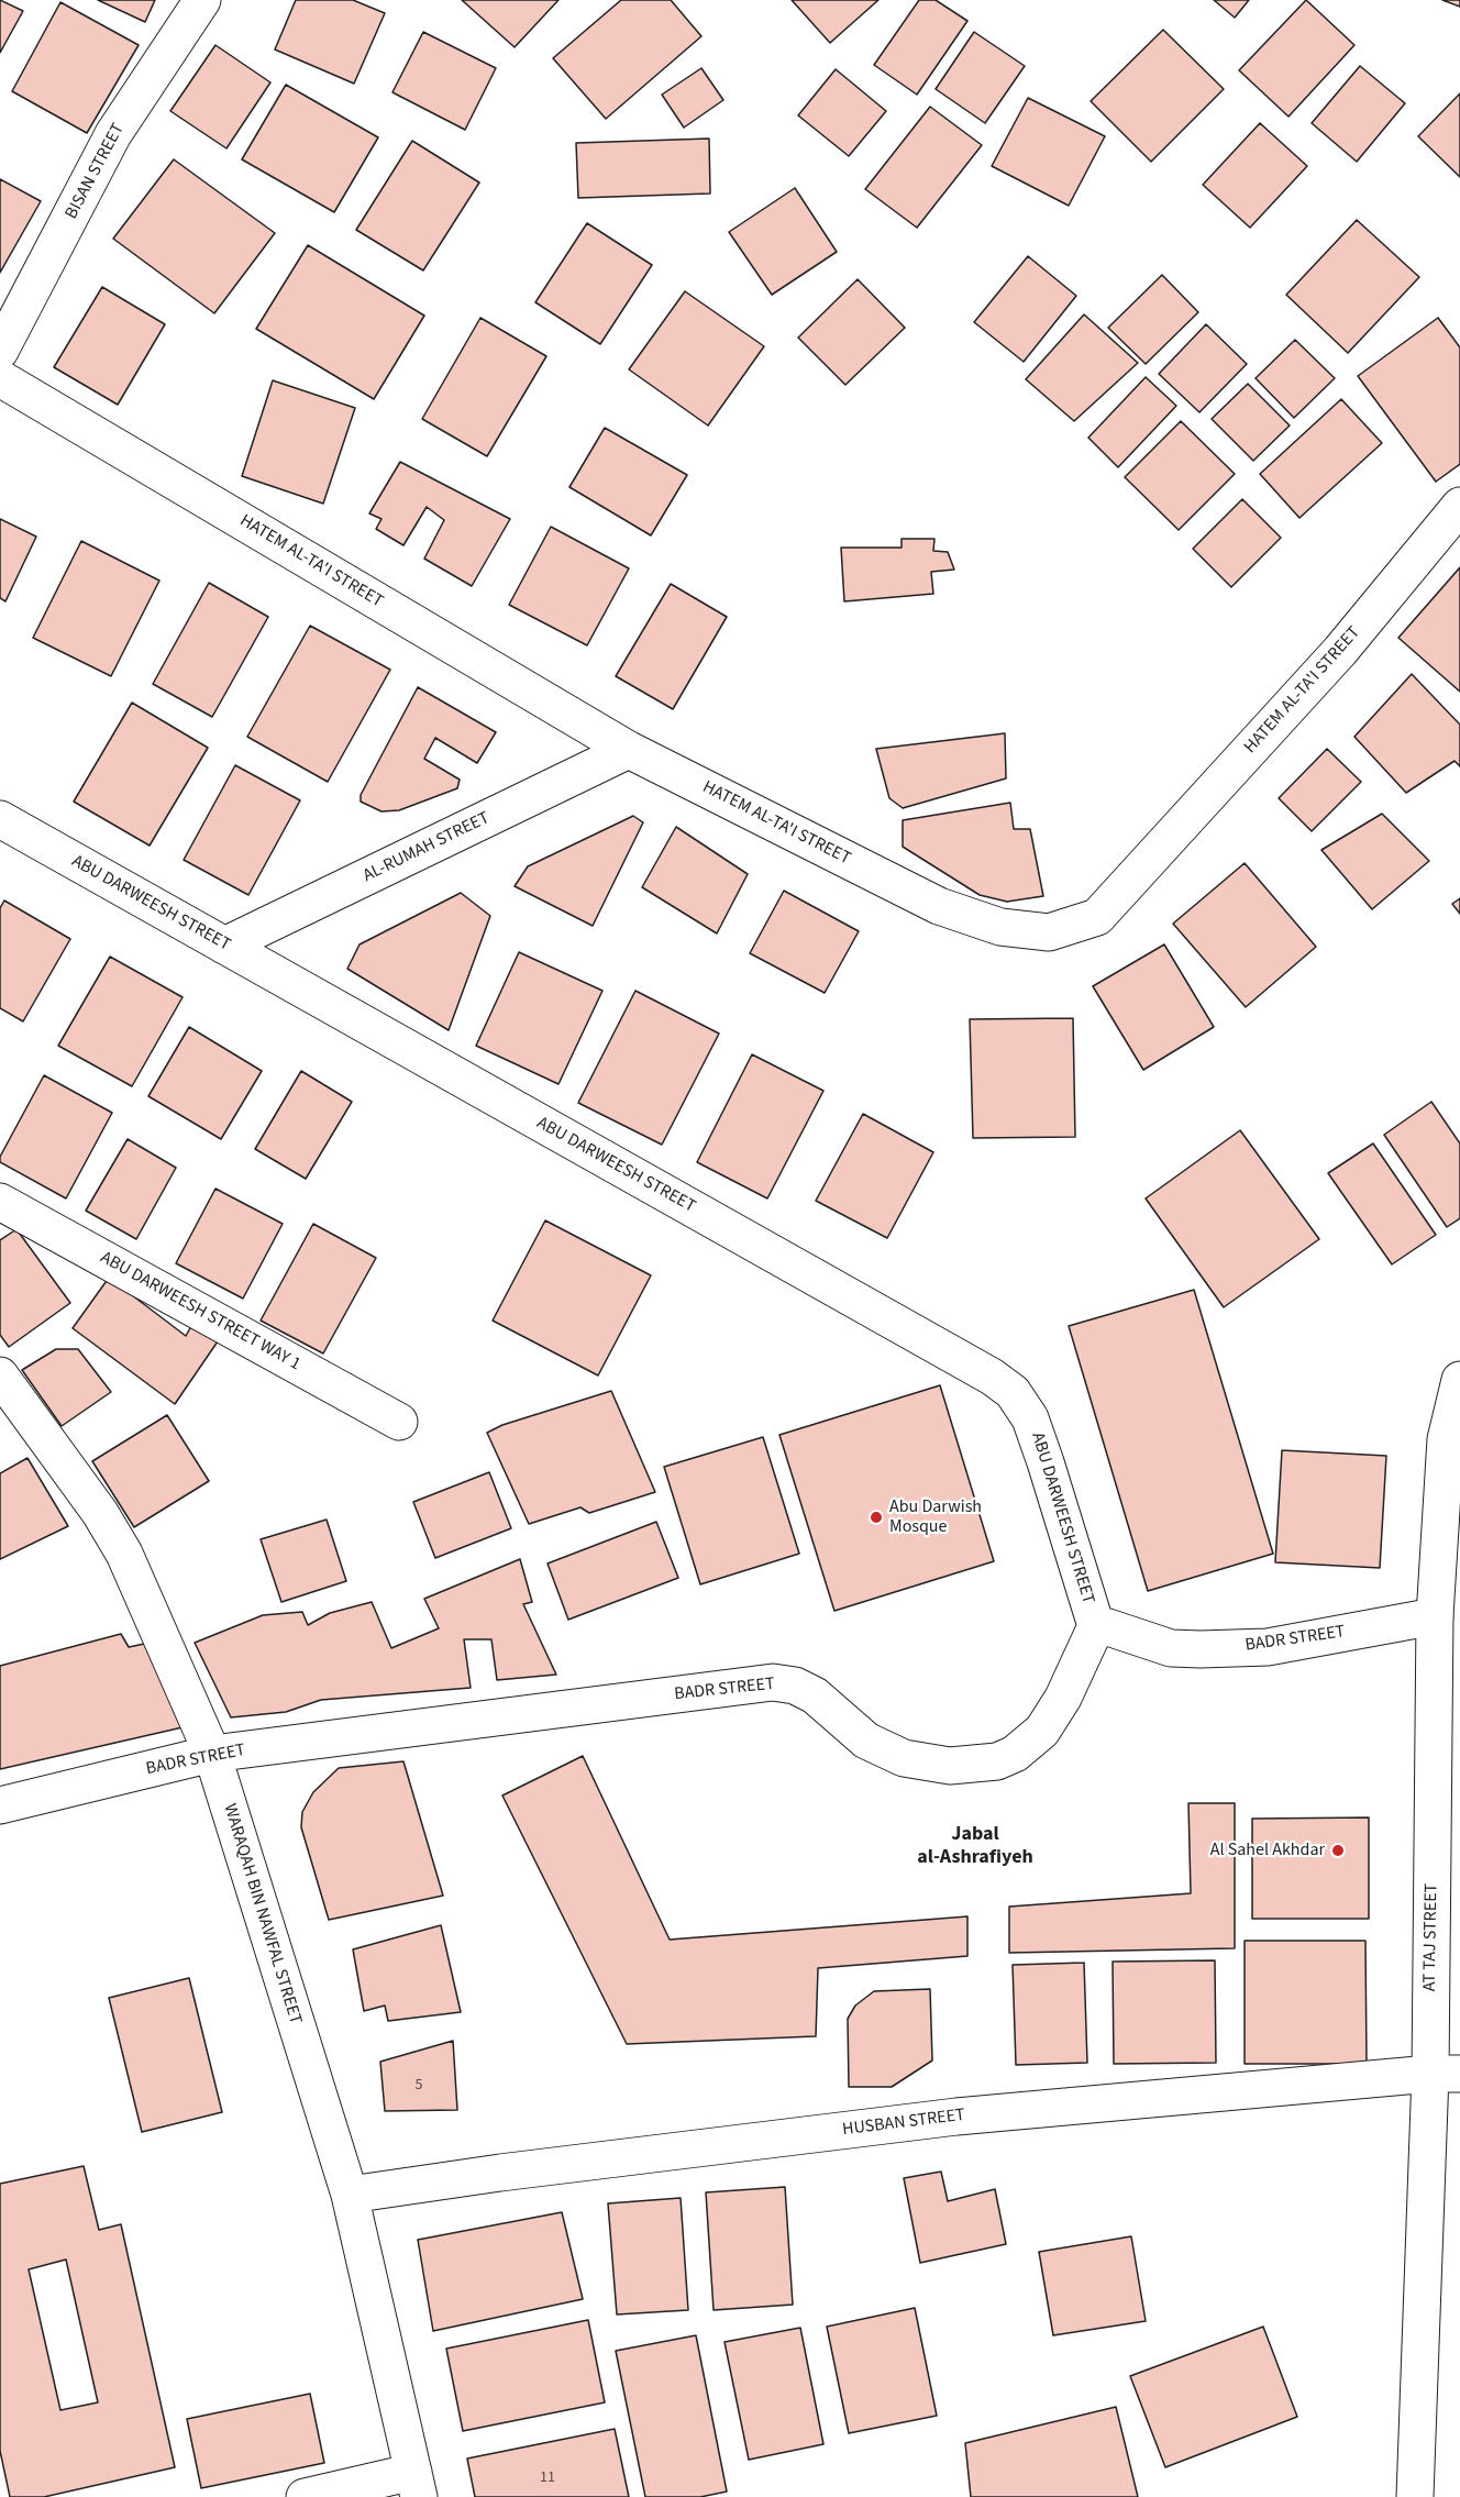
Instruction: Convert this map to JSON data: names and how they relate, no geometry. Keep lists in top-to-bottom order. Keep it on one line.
{"streets":{"street":["BISAN STREET","HATEM AL-TA'I STREET","AL-RUMAH STREET","ABU DARWEESH STREET","ABU DARWEESH STREET WAY 1","BADR STREET","WARAQAH BIN NAWFAL STREET","AT TAJ STREET","HUSBAN STREET"]},"crossings":[["HATEM AL-TA'I STREET","AL-RUMAH STREET"],["AL-RUMAH STREET","ABU DARWEESH STREET"],["ABU DARWEESH STREET","BADR STREET"],["BADR STREET","WARAQAH BIN NAWFAL STREET"],["BADR STREET","AT TAJ STREET"],["WARAQAH BIN NAWFAL STREET","HUSBAN STREET"],["AT TAJ STREET","HUSBAN STREET"]],"districts":["Jabal al-Ashrafiyeh"],"places":["Abu Darwish Mosque","Al Sahel Akhdar"],"house_numbers":["5","11"]}
